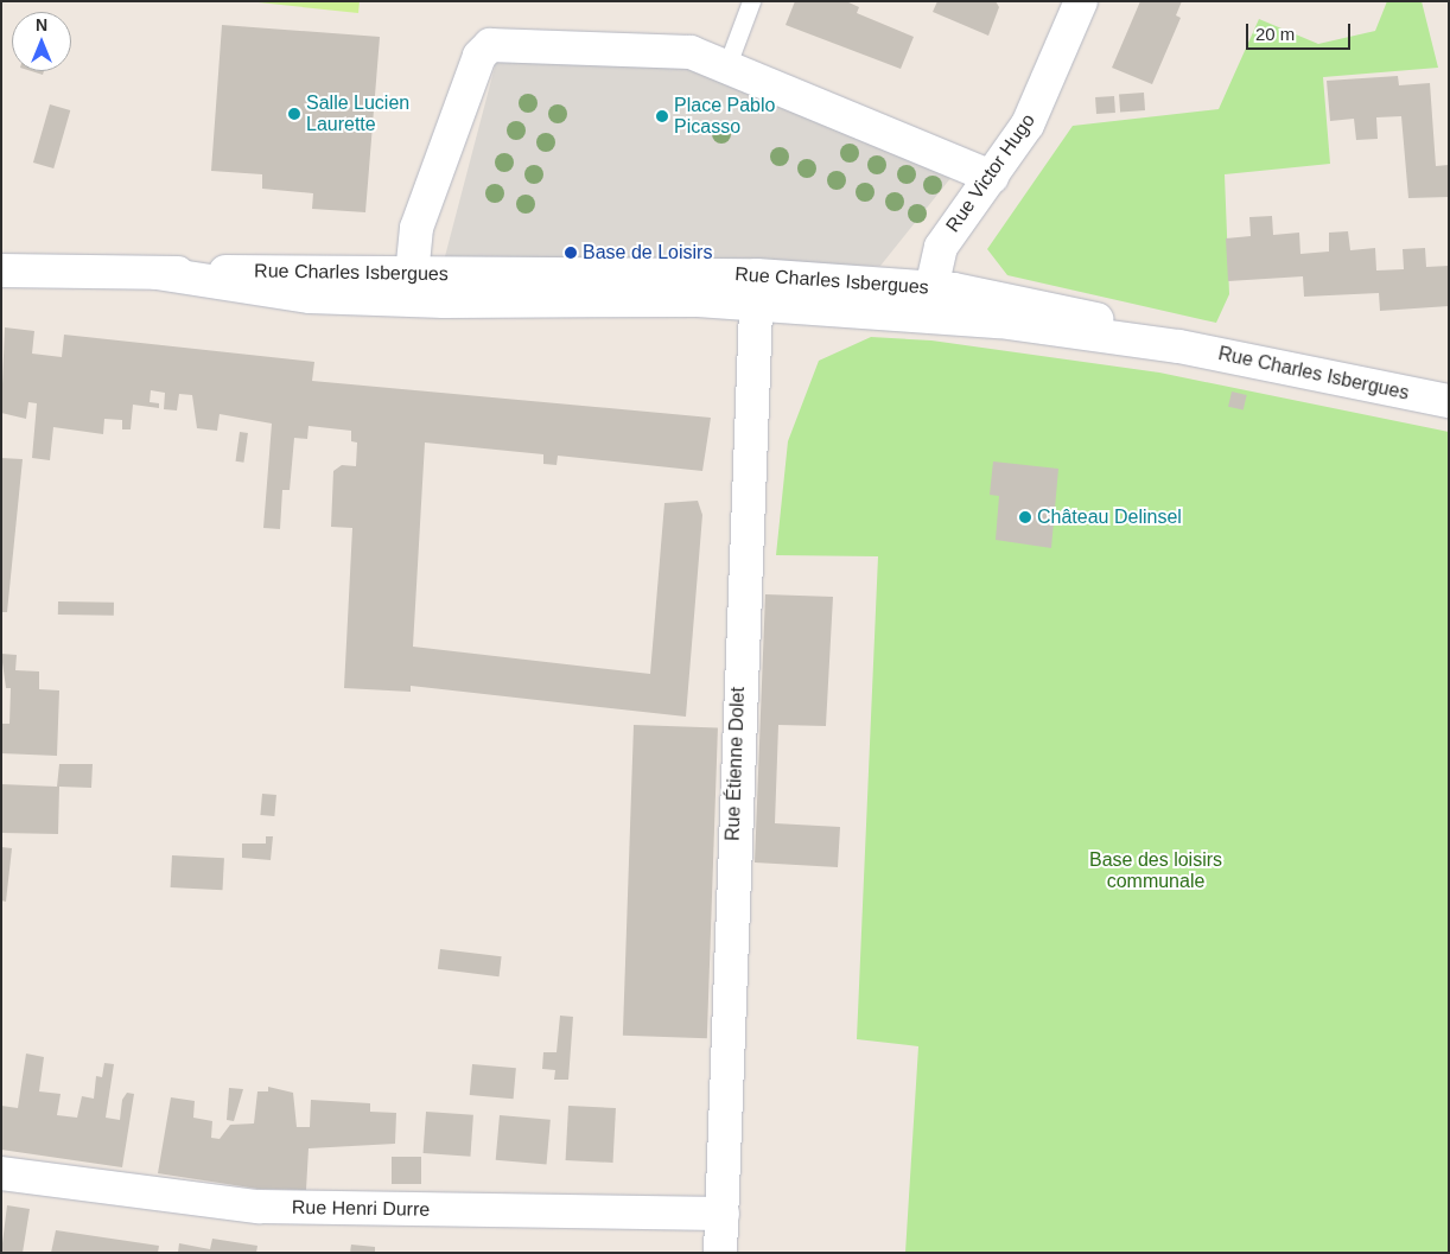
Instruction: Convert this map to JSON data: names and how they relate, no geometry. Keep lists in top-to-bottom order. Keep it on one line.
{"streets":{"street":["Rue Victor Hugo","Rue Charles Isbergues","Rue Étienne Dolet","Rue Henri Durre"]},"crossings":[["Rue Victor Hugo","Rue Charles Isbergues"],["Rue Charles Isbergues","Rue Étienne Dolet"],["Rue Étienne Dolet","Rue Henri Durre"]],"parks":["Base des loisirs communale"],"places":["Salle Lucien Laurette","Place Pablo Picasso","Base de Loisirs","Château Delinsel"],"scale_bar":"20 m","north":"top"}
